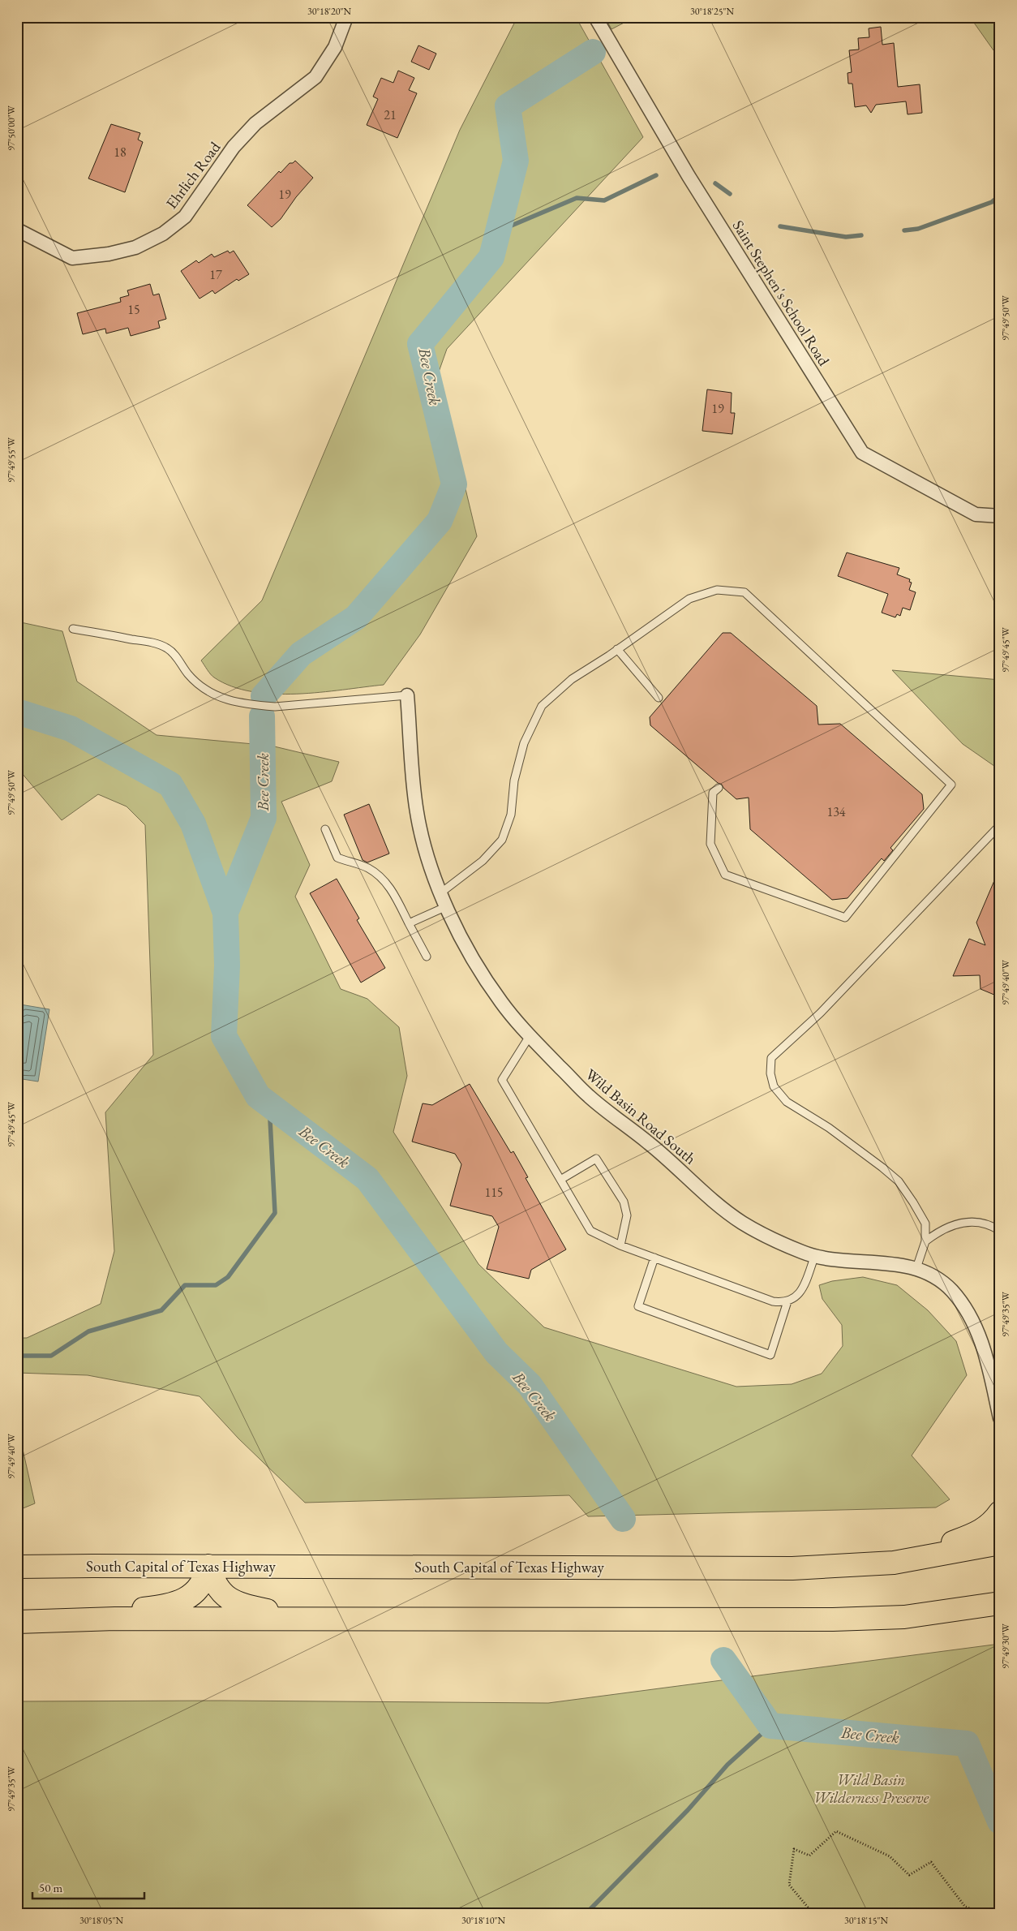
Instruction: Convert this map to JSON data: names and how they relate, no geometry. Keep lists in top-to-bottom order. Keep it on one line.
{"streets":{"highway":["South Capital of Texas Highway"],"street":["Ehrlich Road","Saint Stephen's School Road","Wild Basin Road South"]},"water":["Bee Creek"],"parks":["Wild Basin Wilderness Preserve"],"house_numbers":["21","18","19","17","15","19","134","115"],"scale_bar":"50 m","coordinates":["30°18'20\"N","30°18'25\"N","97°50'00\"W","97°49'50\"W","97°49'55\"W","97°49'45\"W","97°49'40\"W","97°49'35\"W","97°49'30\"W","30°18'05\"N","30°18'10\"N","30°18'15\"N"]}
